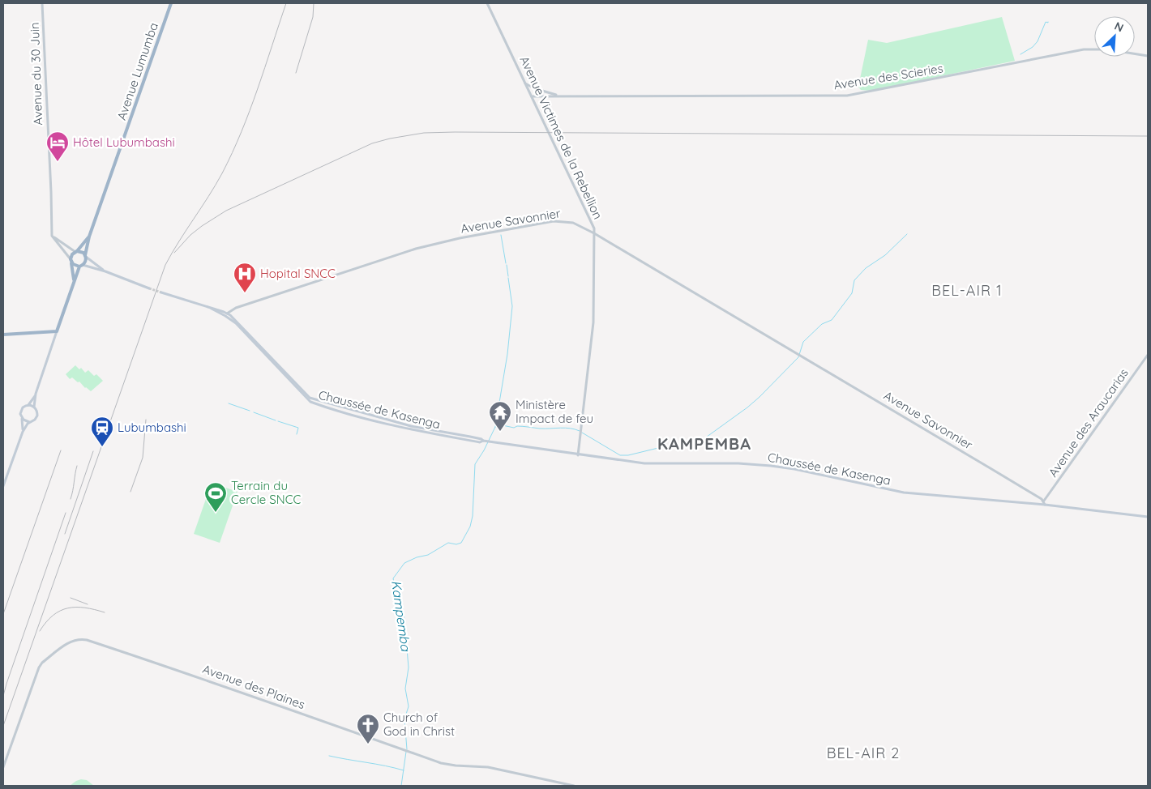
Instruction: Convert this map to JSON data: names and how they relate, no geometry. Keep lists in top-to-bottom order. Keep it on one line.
{"streets":{"highway":["Avenue Lumumba"],"main road":["Chaussée de Kasenga"],"street":["Avenue du 30 Juin","Avenue des Scieries","Avenue Victimes de la Rebellion","Avenue Savonnier","Avenue des Araucarias","Avenue des Plaines"]},"crossings":[["Avenue des Scieries","Avenue Victimes de la Rebellion"],["Avenue Victimes de la Rebellion","Avenue Savonnier"],["Avenue Victimes de la Rebellion","Chaussée de Kasenga"],["Avenue Savonnier","Chaussée de Kasenga"],["Avenue Savonnier","Avenue des Araucarias"]],"districts":["BEL-AIR 1","KAMPEMBA","BEL-AIR 2"],"water":["Kampemba"],"places":{"hotel":["Hôtel Lubumbashi"],"hospital":["Hopital SNCC"],"temple":["Ministère Impact de feu"],"station":["Lubumbashi"],"sports":["Terrain du Cercle SNCC"],"church":["Church of God in Christ"]},"north":"top right"}
